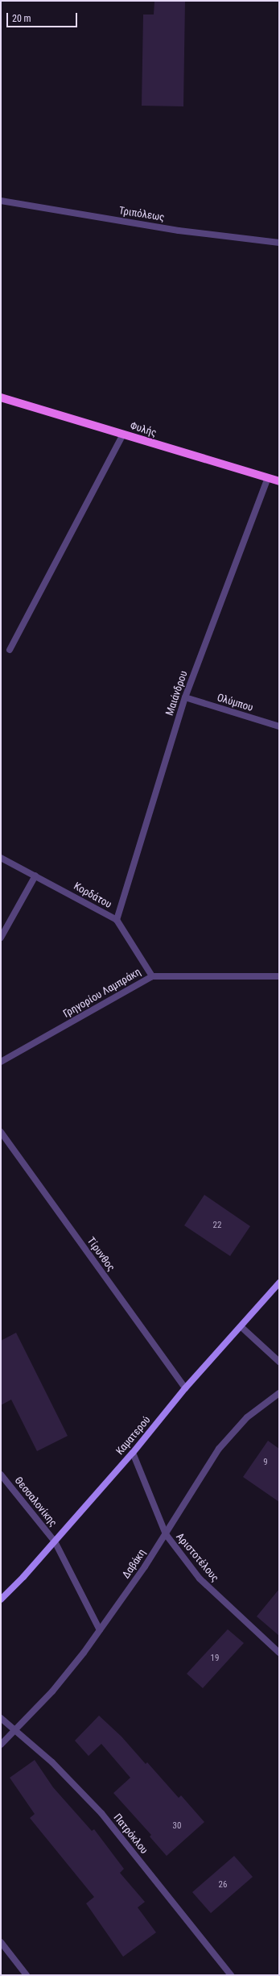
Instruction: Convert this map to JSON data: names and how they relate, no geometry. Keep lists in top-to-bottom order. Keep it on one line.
{"streets":{"main road":["Φυλής"],"street":["Τριπόλεως","Μαιάνδρου","Ολύμπου","Κορδάτου","Γρηγορίου Λαμπράκη","Τίρυνθος","Καματερού","Θεσσαλονίκης","Αριστοτέλους","Δαβάκη","Πατρόκλου"]},"crossings":[["Φυλής","Μαιάνδρου"],["Μαιάνδρου","Ολύμπου"],["Μαιάνδρου","Κορδάτου"],["Κορδάτου","Γρηγορίου Λαμπράκη"],["Τίρυνθος","Καματερού"],["Καματερού","Θεσσαλονίκης"],["Καματερού","Αριστοτέλους"],["Θεσσαλονίκης","Δαβάκη"],["Αριστοτέλους","Δαβάκη"],["Δαβάκη","Πατρόκλου"]],"house_numbers":["22","9","19","30","26"],"scale_bar":"20 m"}
